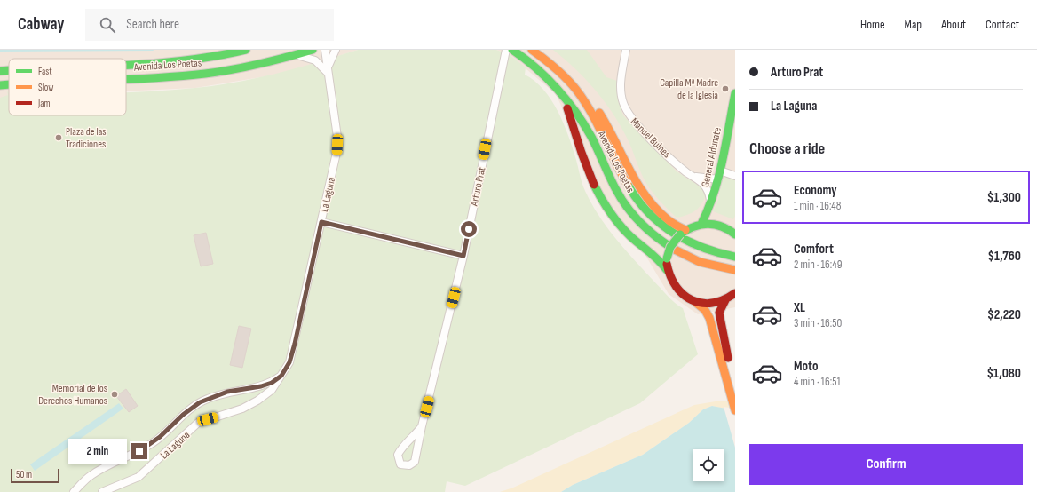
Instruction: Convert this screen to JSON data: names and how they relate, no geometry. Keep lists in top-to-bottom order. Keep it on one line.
{"streets":{"main road":["Avenida Los Poetas","General Aldunate"],"street":["Manuel Bulnes","Arturo Prat","La Laguna"]},"crossings":[["Manuel Bulnes","General Aldunate"]],"places":["Capilla Mª Madre de la Iglesia","Plaza de las Tradiciones","Memorial de los Derechos Humanos"],"legend":["Fast","Slow","Jam"],"scale_bar":"50 m","page":{"header":"Cabway","search":"Search here","nav":["Home","Map","About","Contact"],"banner":["Arturo Prat","La Laguna"],"heading":"Choose a ride","list":[{"name":"Economy","note":"1 min · 16:48","value":"$1,300"},{"name":"Comfort","note":"2 min · 16:49","value":"$1,760"},{"name":"XL","note":"3 min · 16:50","value":"$2,220"},{"name":"Moto","note":"4 min · 16:51","value":"$1,080"}],"buttons":"Confirm","bubble":"2 min","scale":"50 m"}}
